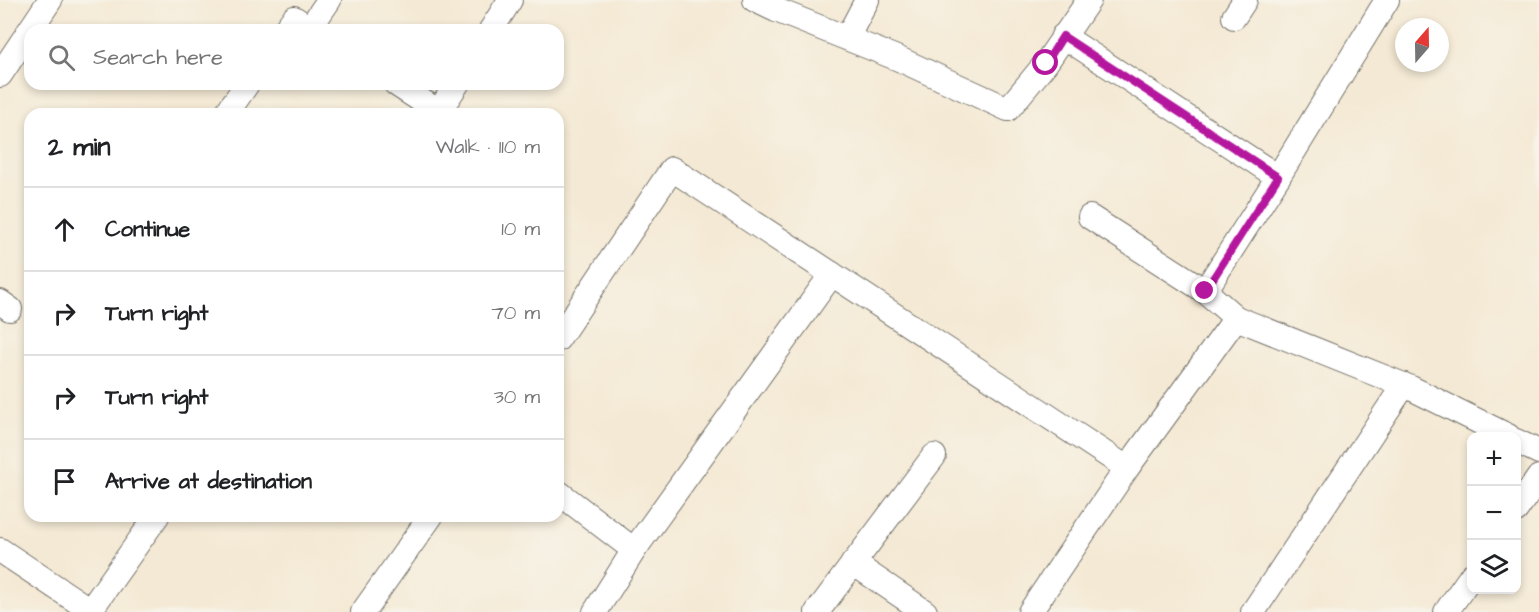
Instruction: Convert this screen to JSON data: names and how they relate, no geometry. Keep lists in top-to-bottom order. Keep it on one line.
{"north":"top","page":{"search":"Search here","heading":["2 min","Walk · 110 m"],"list":[["Continue","10 m"],["Turn right","70 m"],["Turn right","30 m"],"Arrive at destination"],"map_buttons":["+","−"]}}
